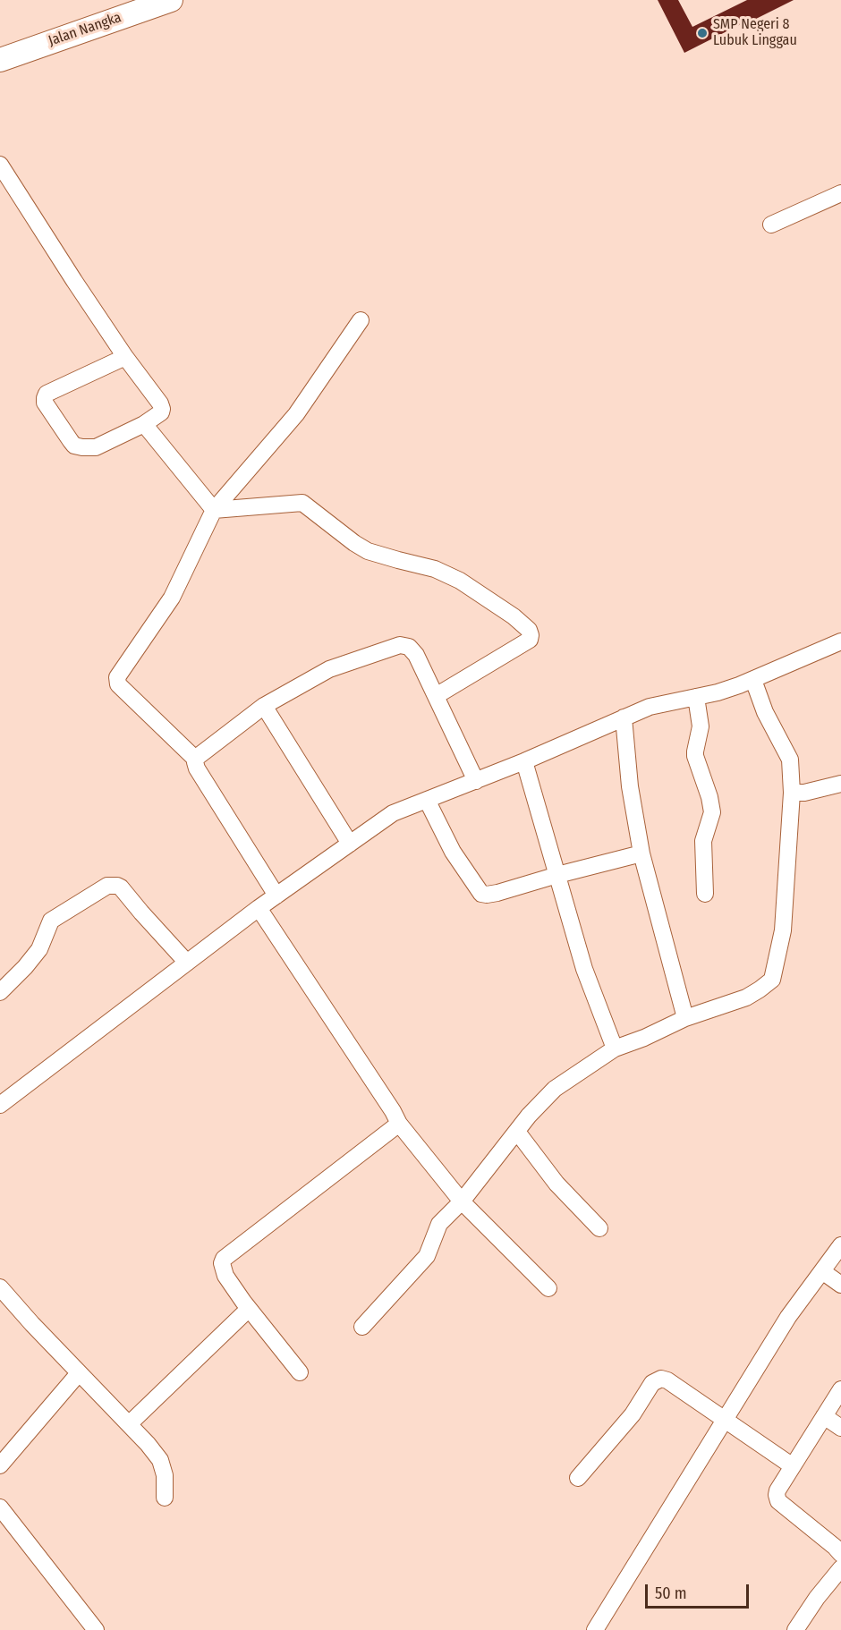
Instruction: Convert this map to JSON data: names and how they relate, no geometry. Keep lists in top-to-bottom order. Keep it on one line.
{"streets":{"street":["Jalan Nangka"]},"places":["SMP Negeri 8 Lubuk Linggau"],"scale_bar":"50 m"}
